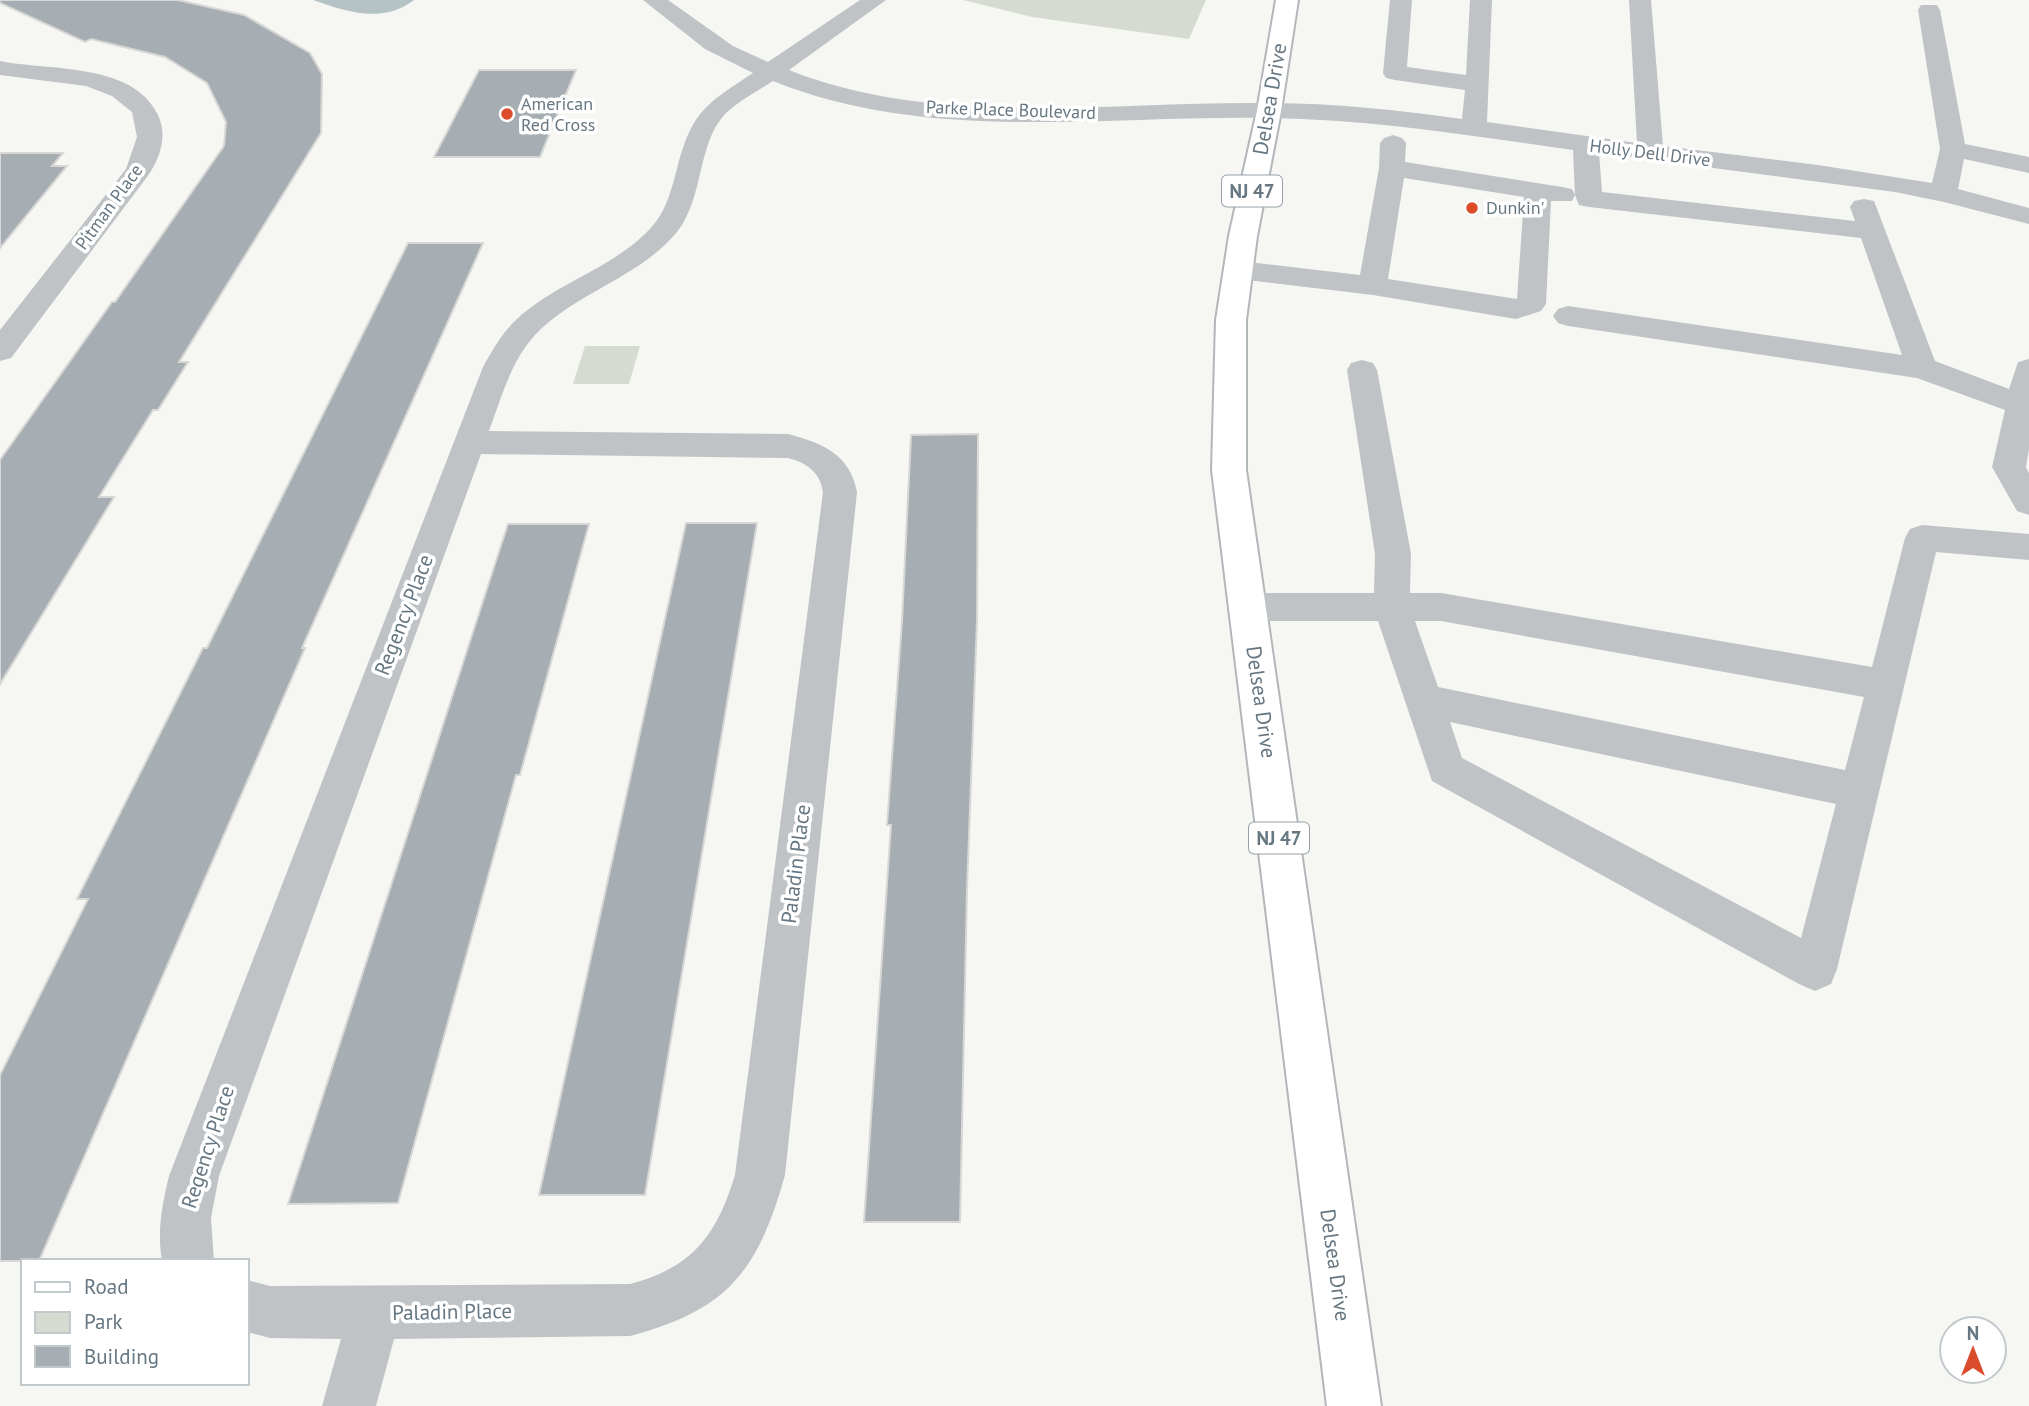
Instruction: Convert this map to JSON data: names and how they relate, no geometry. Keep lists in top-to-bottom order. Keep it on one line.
{"streets":{"main road":["Delsea Drive","NJ 47"],"street":["Parke Place Boulevard","Holly Dell Drive","Pitman Place","Regency Place","Paladin Place"]},"crossings":[["Delsea Drive","Parke Place Boulevard"],["Delsea Drive","Holly Dell Drive"],["Parke Place Boulevard","Holly Dell Drive"],["Parke Place Boulevard","Regency Place"],["Regency Place","Paladin Place"]],"places":["American Red Cross","Dunkin'"],"legend":["Road","Park","Building"],"north":"top"}
